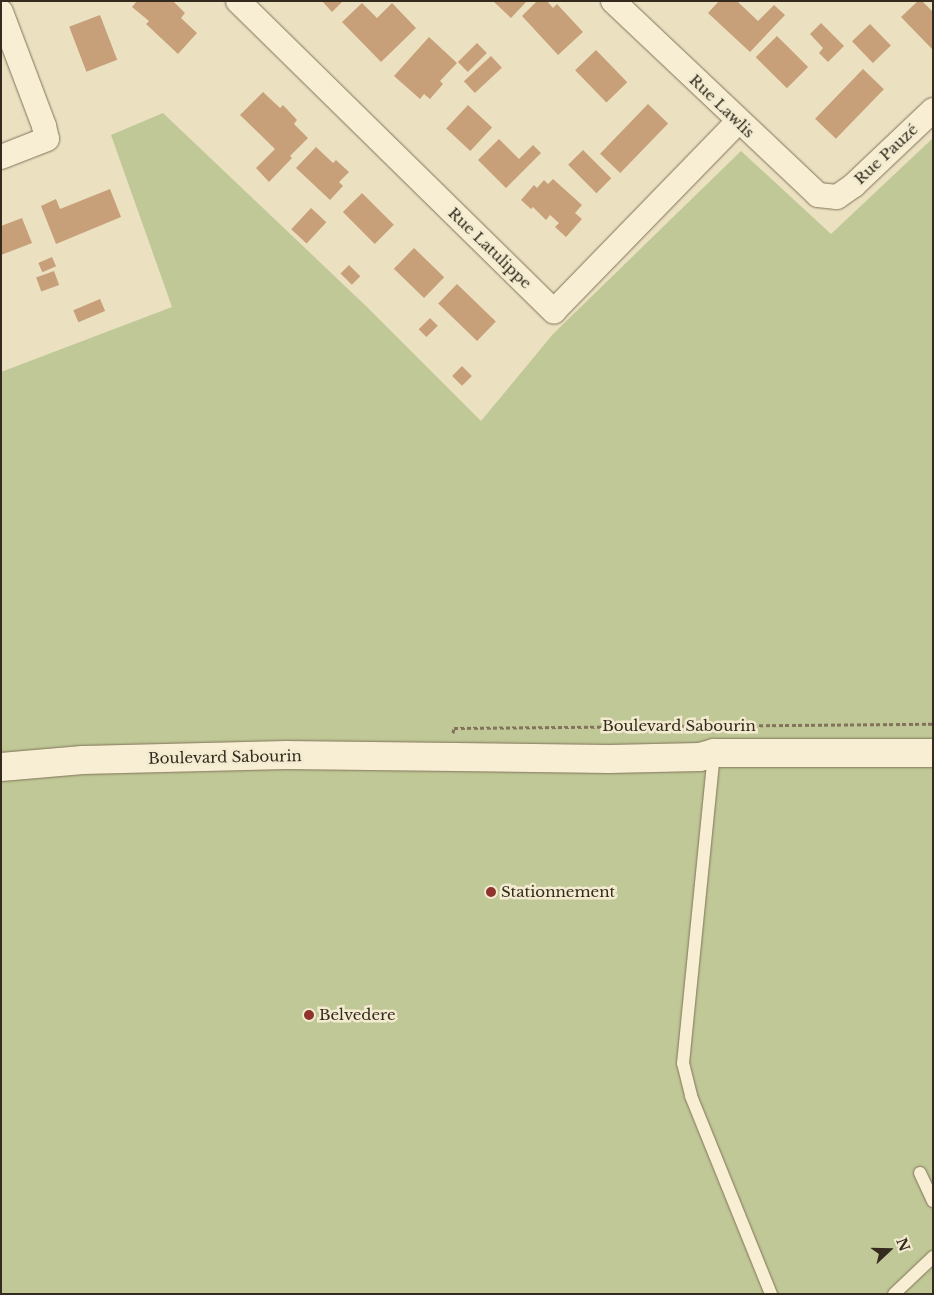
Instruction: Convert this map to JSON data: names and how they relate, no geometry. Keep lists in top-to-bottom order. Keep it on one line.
{"streets":{"street":["Rue Lawlis","Rue Pauzé","Rue Latulippe","Boulevard Sabourin"]},"crossings":[["Rue Lawlis","Rue Pauzé"],["Rue Lawlis","Rue Latulippe"]],"places":["Stationnement","Belvedere"],"north":"right"}
